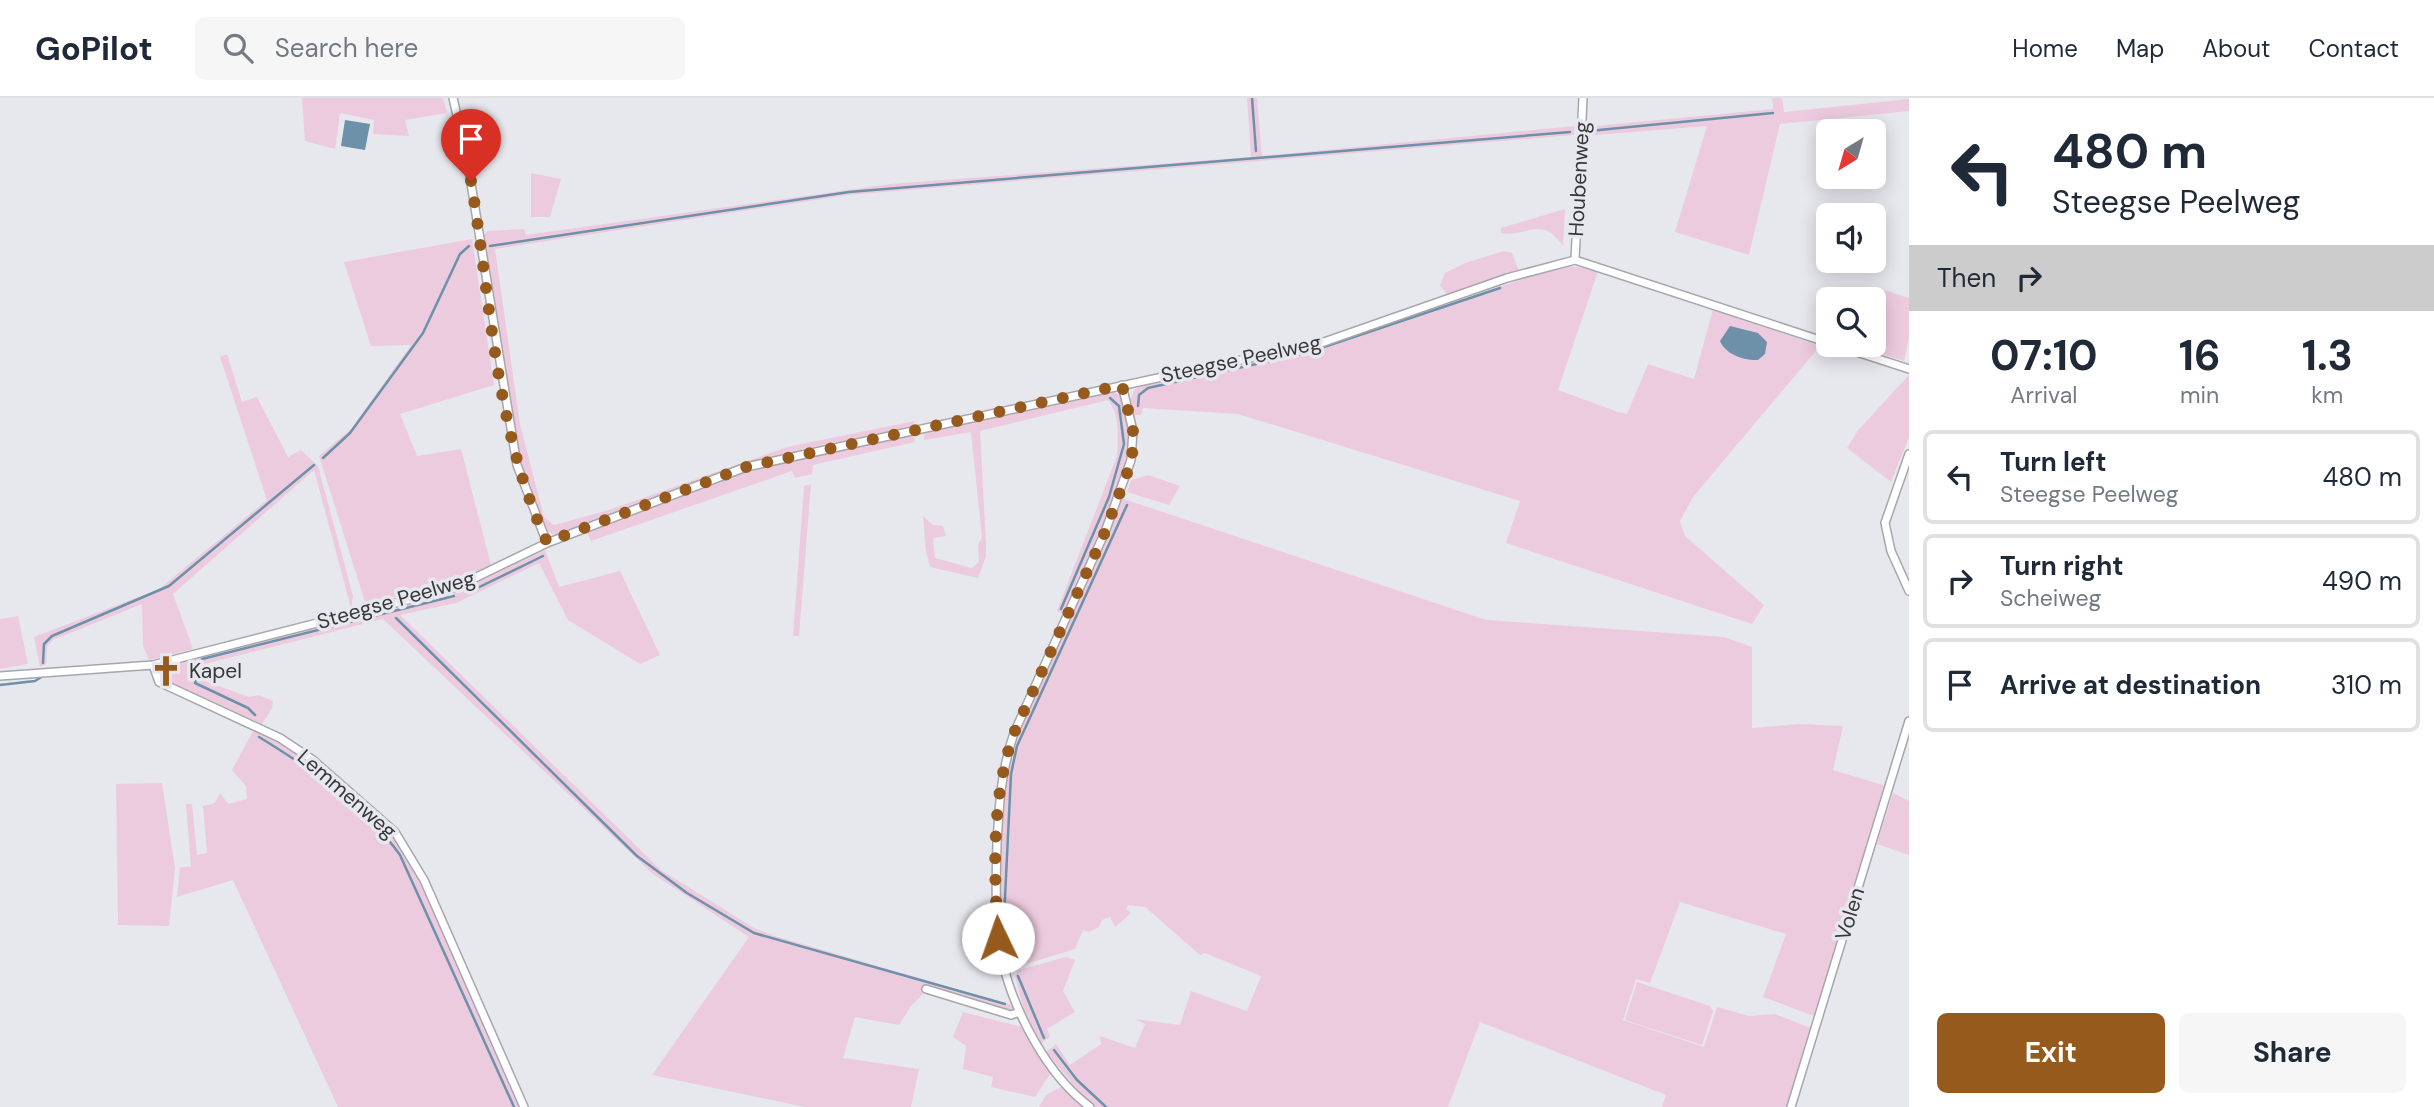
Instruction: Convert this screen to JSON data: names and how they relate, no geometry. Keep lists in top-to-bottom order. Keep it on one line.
{"streets":{"street":["Houbenweg","Steegse Peelweg","Lemmenweg","Volen"]},"crossings":[["Houbenweg","Steegse Peelweg"],["Steegse Peelweg","Lemmenweg"]],"places":{"church":["Kapel"]},"north":"bottom left","page":{"header":"GoPilot","search":"Search here","nav":["Home","Map","About","Contact"],"turn":["480 m","Steegse Peelweg"],"then":"Then","eta":["07:10","Arrival","16","min","1.3","km"],"list":[{"name":"Turn left","note":"Steegse Peelweg","value":"480 m"},{"name":"Turn right","note":"Scheiweg","value":"490 m"},{"name":"Arrive at destination","value":"310 m"}],"buttons":["Exit","Share"]}}
